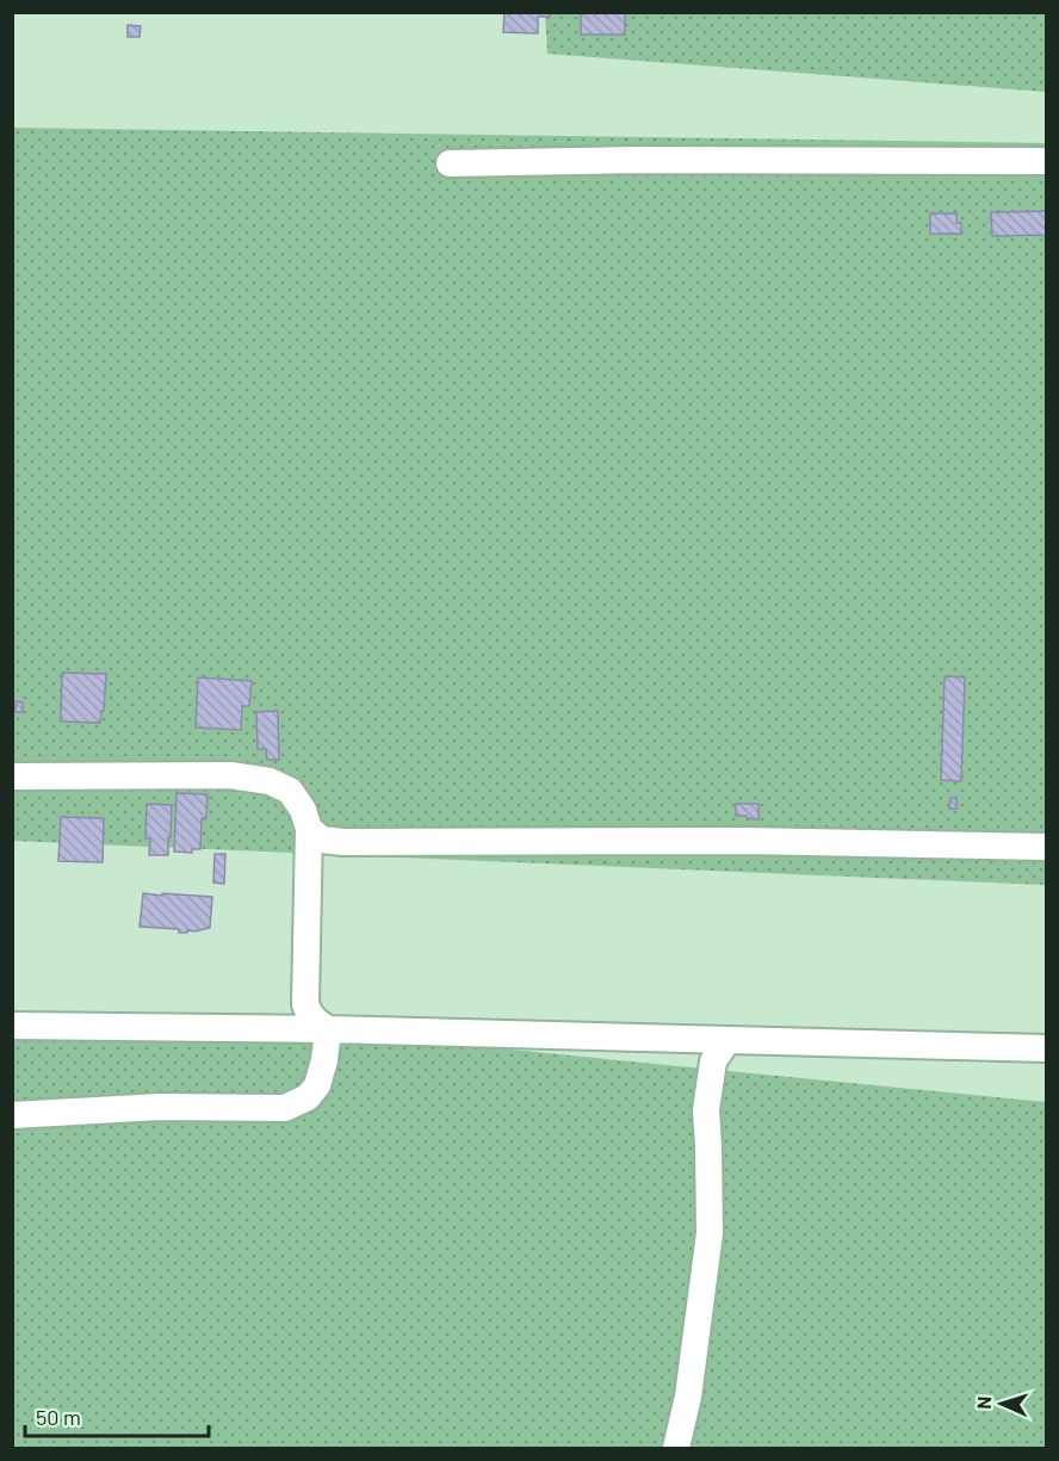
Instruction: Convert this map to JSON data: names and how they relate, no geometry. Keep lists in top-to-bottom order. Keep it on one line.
{"scale_bar":"50 m","north":"left"}
